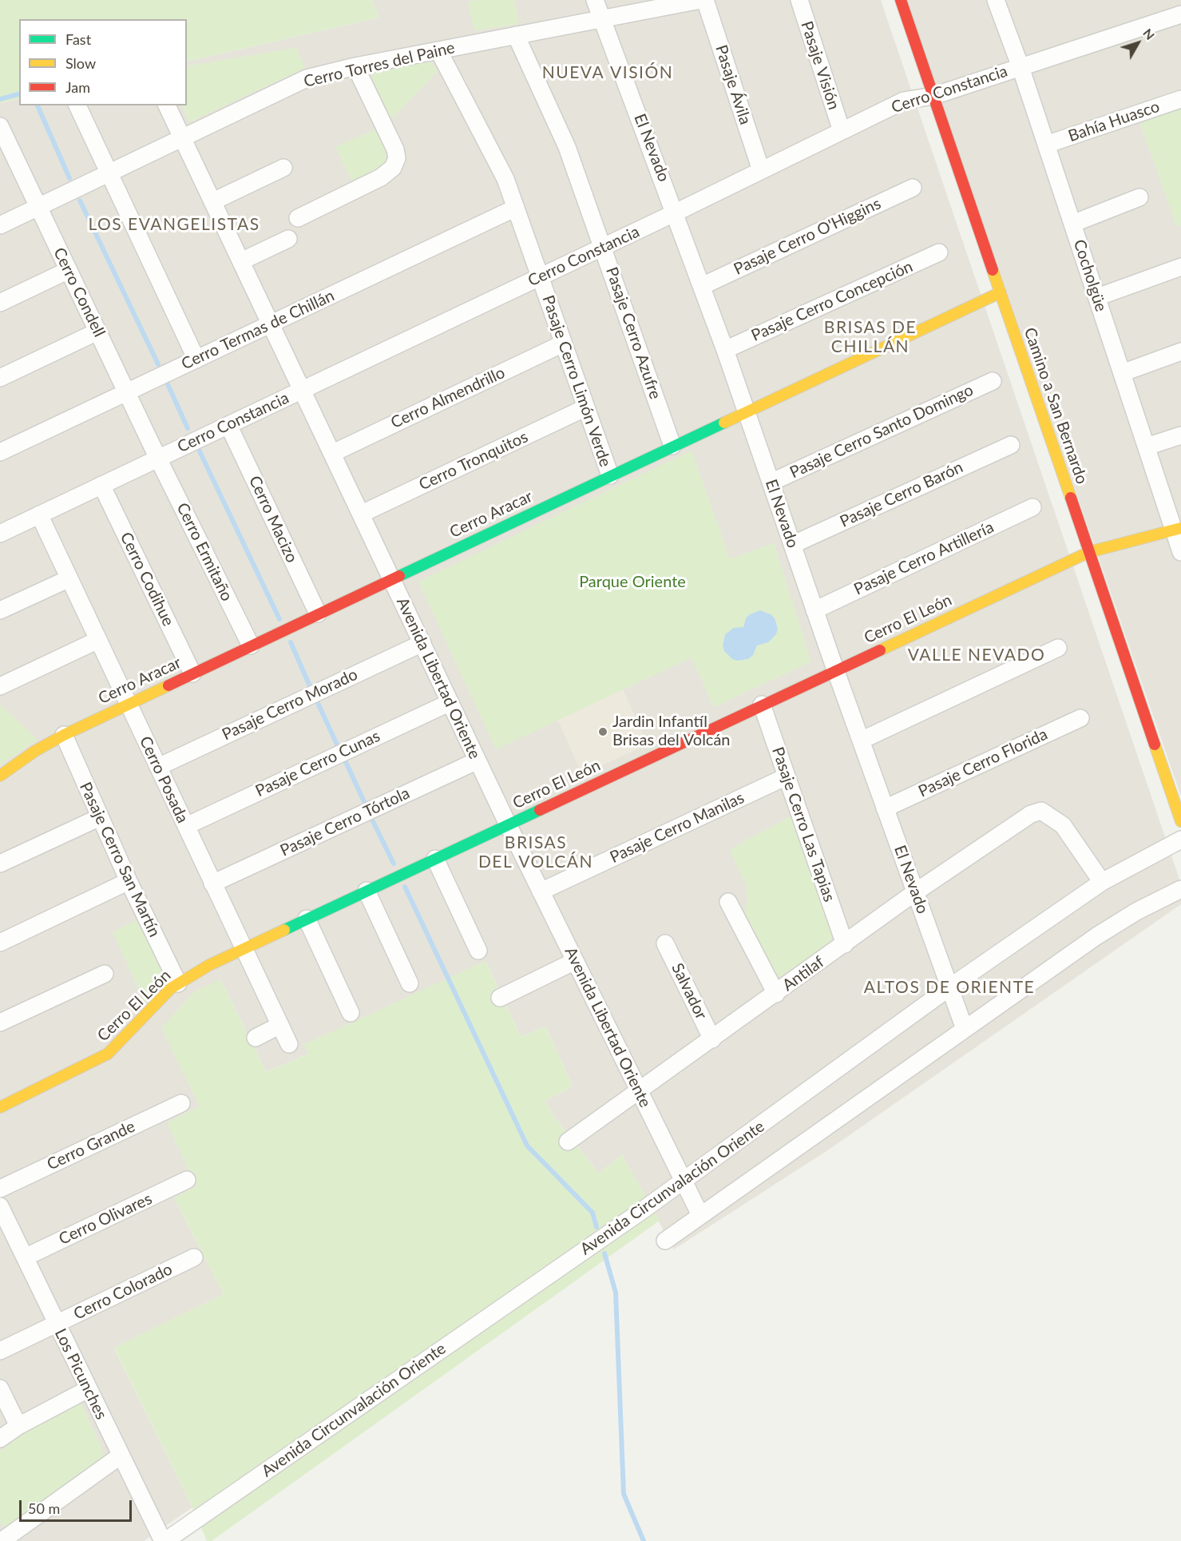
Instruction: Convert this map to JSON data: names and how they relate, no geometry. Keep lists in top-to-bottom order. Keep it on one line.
{"streets":{"street":["Cerro Torres del Paine","Pasaje Visión","Pasaje Ávila","Cerro Constancia","Bahía Huasco","El Nevado","Pasaje Cerro O'Higgins","Cocholgüe","Cerro Condell","Pasaje Cerro Concepción","Cerro Termas de Chillán","Pasaje Cerro Azufre","Pasaje Cerro Limón Verde","Cerro Almendrillo","Camino a San Bernardo","Pasaje Cerro Santo Domingo","Cerro Tronquitos","Pasaje Cerro Barón","Cerro Aracar","Cerro Macizo","Cerro Ermitaño","Pasaje Cerro Artillería","Cerro Codihue","Cerro El León","Avenida Libertad Oriente","Pasaje Cerro Morado","Pasaje Cerro Florida","Pasaje Cerro Cunas","Cerro Posada","Pasaje Cerro Tórtola","Pasaje Cerro Las Tapias","Pasaje Cerro Manilas","Pasaje Cerro San Martín","Antilaf","Salvador","Cerro Grande","Avenida Circunvalación Oriente","Cerro Olivares","Cerro Colorado","Los Picunches"]},"crossings":[["Cerro Torres del Paine","El Nevado"],["Cerro Torres del Paine","Cerro Condell"],["Cerro Torres del Paine","Pasaje Cerro Azufre"],["Cerro Torres del Paine","Pasaje Cerro Limón Verde"],["Cerro Torres del Paine","Avenida Libertad Oriente"],["Pasaje Visión","Cerro Constancia"],["Pasaje Ávila","Cerro Constancia"],["Cerro Constancia","El Nevado"],["Cerro Constancia","Cocholgüe"],["Cerro Constancia","Cerro Condell"],["Cerro Constancia","Pasaje Cerro Azufre"],["Cerro Constancia","Pasaje Cerro Limón Verde"],["Cerro Constancia","Camino a San Bernardo"],["Cerro Constancia","Cerro Macizo"],["Cerro Constancia","Cerro Ermitaño"],["Cerro Constancia","Cerro Codihue"],["Cerro Constancia","Avenida Libertad Oriente"],["Cerro Constancia","Cerro Posada"],["Bahía Huasco","Cocholgüe"],["El Nevado","Pasaje Cerro O'Higgins"],["El Nevado","Pasaje Cerro Concepción"],["El Nevado","Pasaje Cerro Santo Domingo"],["El Nevado","Pasaje Cerro Barón"],["El Nevado","Cerro Aracar"],["El Nevado","Pasaje Cerro Artillería"],["El Nevado","Cerro El León"],["El Nevado","Pasaje Cerro Florida"],["El Nevado","Antilaf"],["El Nevado","Avenida Circunvalación Oriente"],["Cocholgüe","Cerro El León"],["Cerro Condell","Cerro Termas de Chillán"],["Cerro Condell","Cerro Ermitaño"],["Cerro Termas de Chillán","Pasaje Cerro Limón Verde"],["Cerro Termas de Chillán","Avenida Libertad Oriente"],["Pasaje Cerro Azufre","Cerro Aracar"],["Pasaje Cerro Limón Verde","Cerro Almendrillo"],["Pasaje Cerro Limón Verde","Cerro Tronquitos"],["Pasaje Cerro Limón Verde","Cerro Aracar"],["Cerro Almendrillo","Avenida Libertad Oriente"],["Camino a San Bernardo","Cerro Aracar"],["Camino a San Bernardo","Cerro El León"],["Cerro Tronquitos","Avenida Libertad Oriente"],["Cerro Aracar","Cerro Macizo"],["Cerro Aracar","Cerro Ermitaño"],["Cerro Aracar","Cerro Codihue"],["Cerro Aracar","Avenida Libertad Oriente"],["Cerro Aracar","Cerro Posada"],["Cerro Aracar","Pasaje Cerro San Martín"],["Cerro El León","Avenida Libertad Oriente"],["Cerro El León","Cerro Posada"],["Cerro El León","Pasaje Cerro Las Tapias"],["Cerro El León","Pasaje Cerro San Martín"],["Avenida Libertad Oriente","Pasaje Cerro Morado"],["Avenida Libertad Oriente","Pasaje Cerro Cunas"],["Avenida Libertad Oriente","Pasaje Cerro Tórtola"],["Avenida Libertad Oriente","Pasaje Cerro Manilas"],["Avenida Libertad Oriente","Antilaf"],["Avenida Libertad Oriente","Avenida Circunvalación Oriente"],["Pasaje Cerro Morado","Cerro Posada"],["Pasaje Cerro Cunas","Cerro Posada"],["Cerro Posada","Pasaje Cerro Tórtola"],["Pasaje Cerro Las Tapias","Pasaje Cerro Manilas"],["Pasaje Cerro Las Tapias","Antilaf"],["Antilaf","Salvador"],["Antilaf","Avenida Circunvalación Oriente"],["Avenida Circunvalación Oriente","Los Picunches"],["Cerro Olivares","Los Picunches"],["Cerro Colorado","Los Picunches"]],"districts":["NUEVA VISIÓN","LOS EVANGELISTAS","BRISAS DE CHILLÁN","VALLE NEVADO","BRISAS DEL VOLCÁN","ALTOS DE ORIENTE"],"parks":["Parque Oriente"],"places":["Jardin Infantíl Brisas del Volcán"],"legend":["Fast","Slow","Jam"],"scale_bar":"50 m","north":"top right"}
